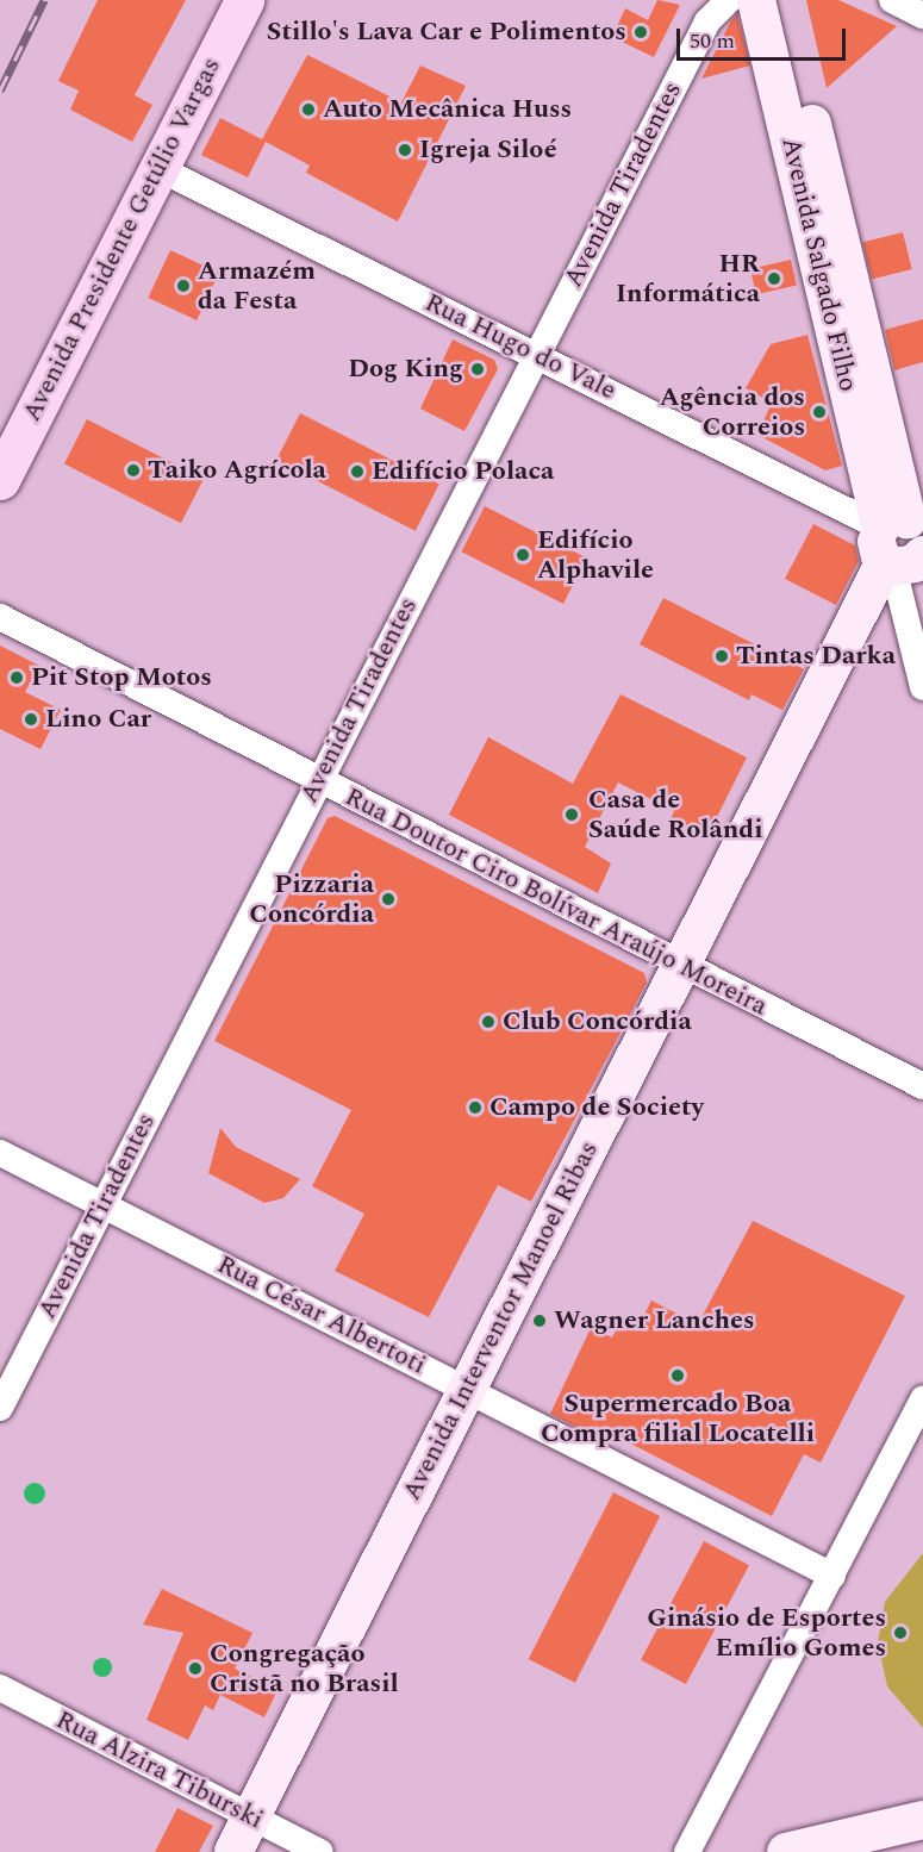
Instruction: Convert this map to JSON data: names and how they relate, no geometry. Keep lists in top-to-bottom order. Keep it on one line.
{"streets":{"main road":["Avenida Presidente Getúlio Vargas"],"street":["Avenida Tiradentes","Avenida Salgado Filho","Rua Hugo do Vale","Rua Doutor Ciro Bolívar Araújo Moreira","Rua César Albertoti","Avenida Interventor Manoel Ribas","Rua Alzira Tiburski"]},"crossings":[["Avenida Tiradentes","Rua Hugo do Vale"],["Avenida Tiradentes","Rua Doutor Ciro Bolívar Araújo Moreira"],["Avenida Tiradentes","Rua César Albertoti"],["Avenida Presidente Getúlio Vargas","Rua Hugo do Vale"],["Avenida Salgado Filho","Rua Hugo do Vale"],["Avenida Salgado Filho","Avenida Interventor Manoel Ribas"],["Rua Hugo do Vale","Avenida Interventor Manoel Ribas"],["Rua Doutor Ciro Bolívar Araújo Moreira","Avenida Interventor Manoel Ribas"],["Rua César Albertoti","Avenida Interventor Manoel Ribas"],["Avenida Interventor Manoel Ribas","Rua Alzira Tiburski"]],"places":["Stillo's Lava Car e Polimentos","Auto Mecânica Huss","Igreja Siloé","HR Informática","Armazém da Festa","Dog King","Agência dos Correios","Taiko Agrícola","Edifício Polaca","Edifício Alphavile","Tintas Darka","Pit Stop Motos","Lino Car","Casa de Saúde Rolândi","Pizzaria Concórdia","Club Concórdia","Campo de Society","Wagner Lanches","Supermercado Boa Compra filial Locatelli","Ginásio de Esportes Emílio Gomes","Congregação Cristã no Brasil"],"scale_bar":"50 m"}
